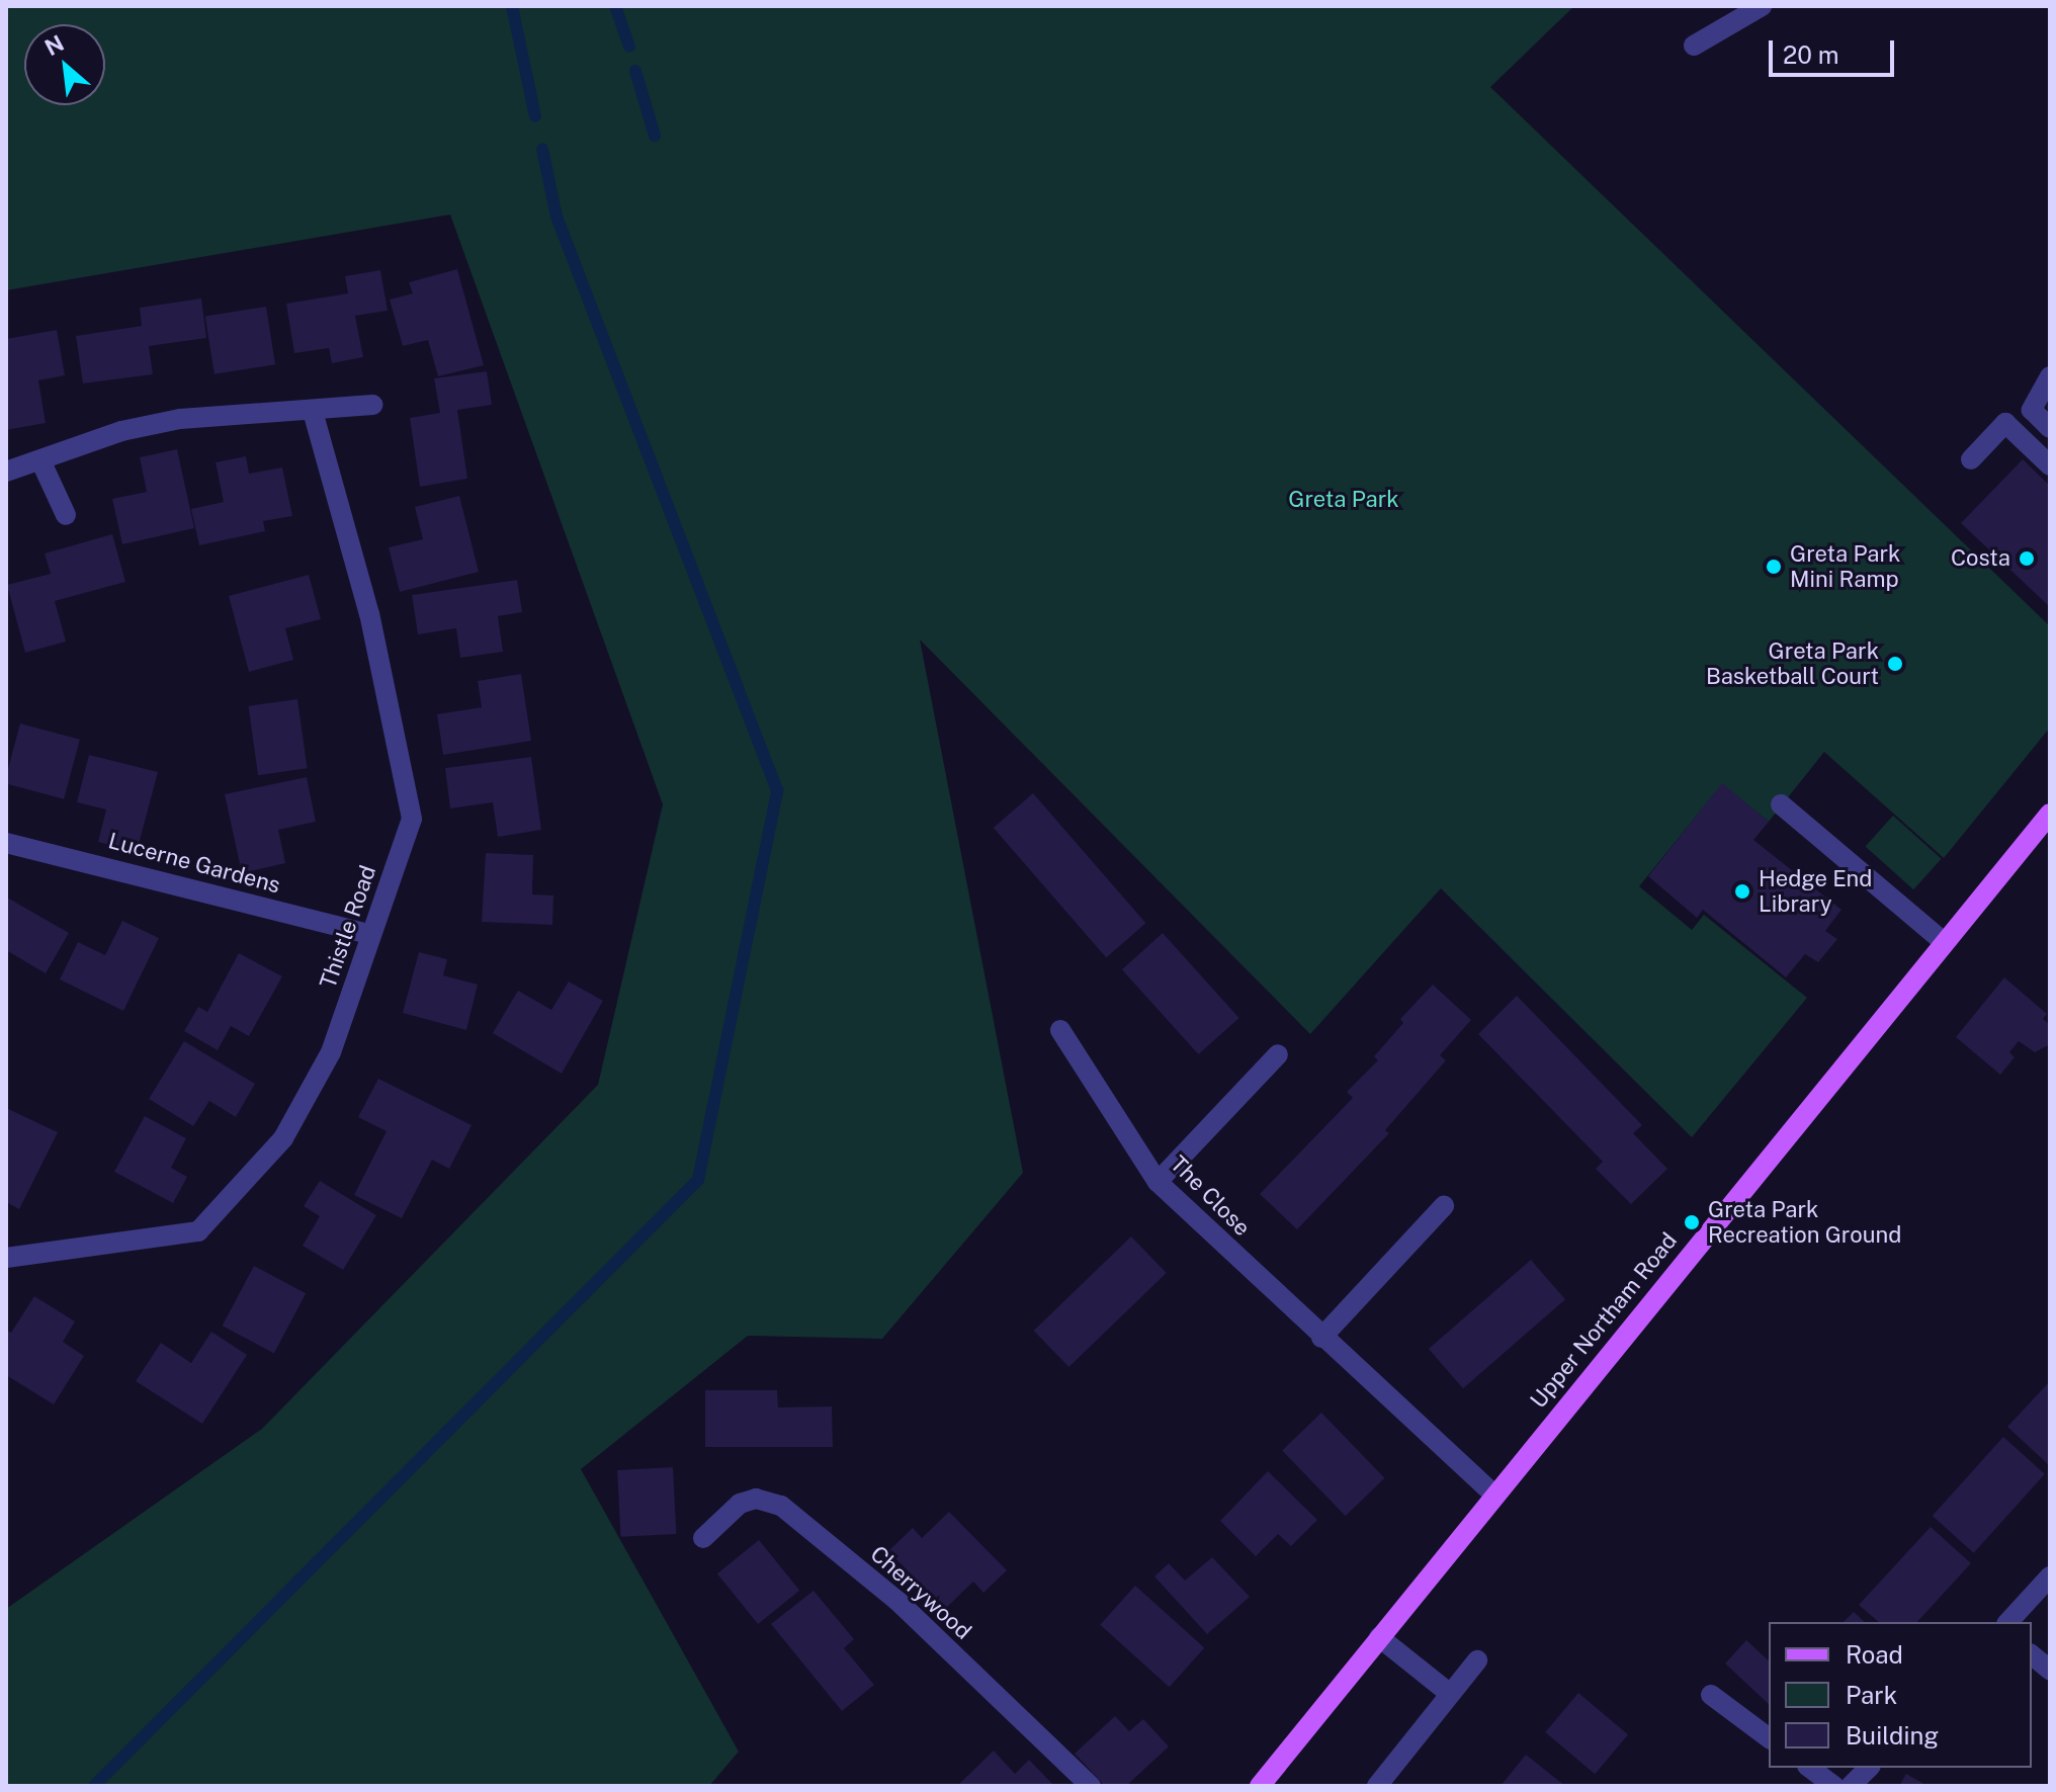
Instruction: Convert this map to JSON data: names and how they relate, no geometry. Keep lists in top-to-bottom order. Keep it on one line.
{"streets":{"main road":["Upper Northam Road"],"street":["Lucerne Gardens","Thistle Road","The Close","Cherrywood"]},"crossings":[["Lucerne Gardens","Thistle Road"],["The Close","Upper Northam Road"]],"parks":["Greta Park"],"places":["Costa","Greta Park Mini Ramp","Greta Park Basketball Court","Hedge End Library","Greta Park Recreation Ground"],"legend":["Road","Park","Building"],"scale_bar":"20 m","north":"top left"}
